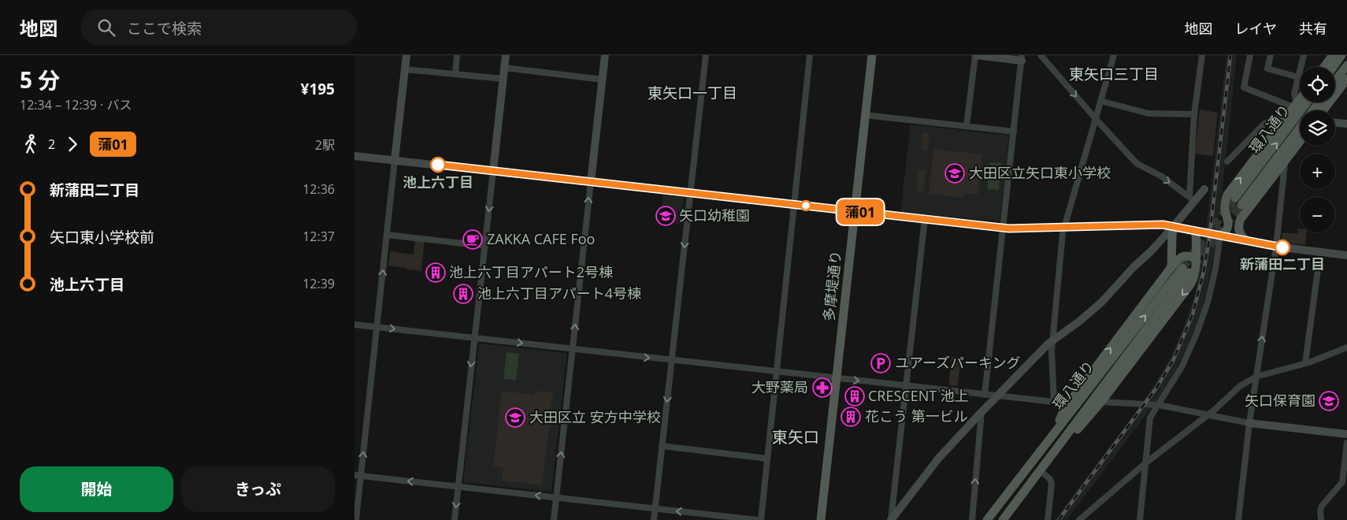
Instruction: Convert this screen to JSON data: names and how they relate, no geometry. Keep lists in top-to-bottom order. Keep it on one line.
{"streets":{"main road":["環八通り","多摩堤通り"]},"districts":["東矢口三丁目","東矢口一丁目","東矢口"],"places":{"other":["池上六丁目","新蒲田二丁目"],"school or university":["大田区立矢口東小学校","矢口幼稚園","矢口保育園","大田区立 安方中学校"],"cafe":["ZAKKA CAFE Foo"],"building":["池上六丁目アパート2号棟","池上六丁目アパート4号棟","CRESCENT 池上","花こう 第一ビル"],"parking":["ユアーズパーキング"],"pharmacy":["大野薬局"]},"lines":["bus line 蒲01"],"page":{"header":"地図","search":"ここで検索","nav":["地図","レイヤ","共有"],"heading":["5 分","12:34 – 12:39 · バス","¥195"],"on_map":"蒲01","map_buttons":["+","−"],"legs":["2","蒲01","2駅"],"list":[{"name":"新蒲田二丁目","value":"12:36"},{"name":"矢口東小学校前","value":"12:37"},{"name":"池上六丁目","value":"12:39"}],"buttons":["開始","きっぷ"]}}
